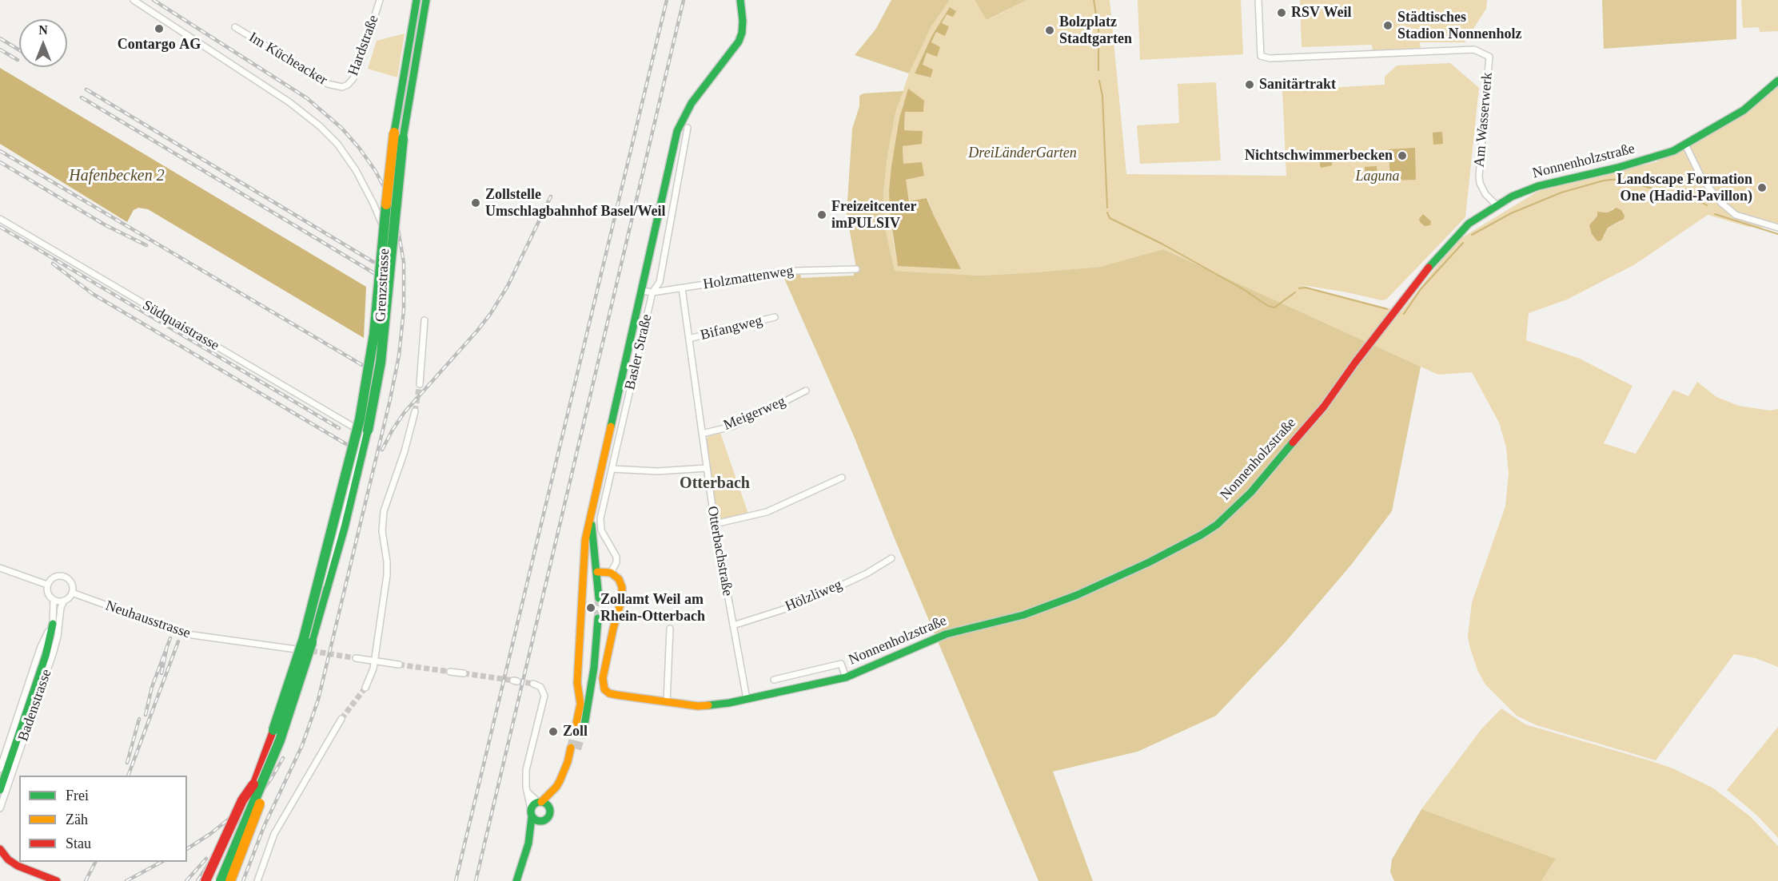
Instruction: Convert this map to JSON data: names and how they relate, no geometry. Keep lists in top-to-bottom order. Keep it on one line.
{"streets":{"main road":["Nonnenholzstraße"],"street":["Hardstraße","Im Kücheacker","Am Wasserwerk","Holzmattenweg","Grenzstrasse","Südquaistrasse","Bifangweg","Basler Straße","Meigerweg","Otterbachstraße","Hölzliweg","Neuhausstrasse","Badenstrasse"]},"crossings":[["Hardstraße","Im Kücheacker"],["Am Wasserwerk","Nonnenholzstraße"],["Nonnenholzstraße","Basler Straße"],["Nonnenholzstraße","Otterbachstraße"],["Holzmattenweg","Basler Straße"],["Holzmattenweg","Otterbachstraße"],["Grenzstrasse","Südquaistrasse"],["Grenzstrasse","Neuhausstrasse"],["Bifangweg","Otterbachstraße"],["Meigerweg","Otterbachstraße"],["Otterbachstraße","Hölzliweg"],["Neuhausstrasse","Badenstrasse"]],"districts":["Otterbach"],"water":["Hafenbecken 2"],"parks":["DreiLänderGarten","Laguna"],"places":["RSV Weil","Städtisches Stadion Nonnenholz","Contargo AG","Bolzplatz Stadtgarten","Sanitärtrakt","Nichtschwimmerbecken","Landscape Formation One (Hadid-Pavillon)","Zollstelle Umschlagbahnhof Basel/Weil","Freizeitcenter imPULSIV","Zollamt Weil am Rhein-Otterbach","Zoll"],"legend":["Frei","Zäh","Stau"],"north":"top"}
